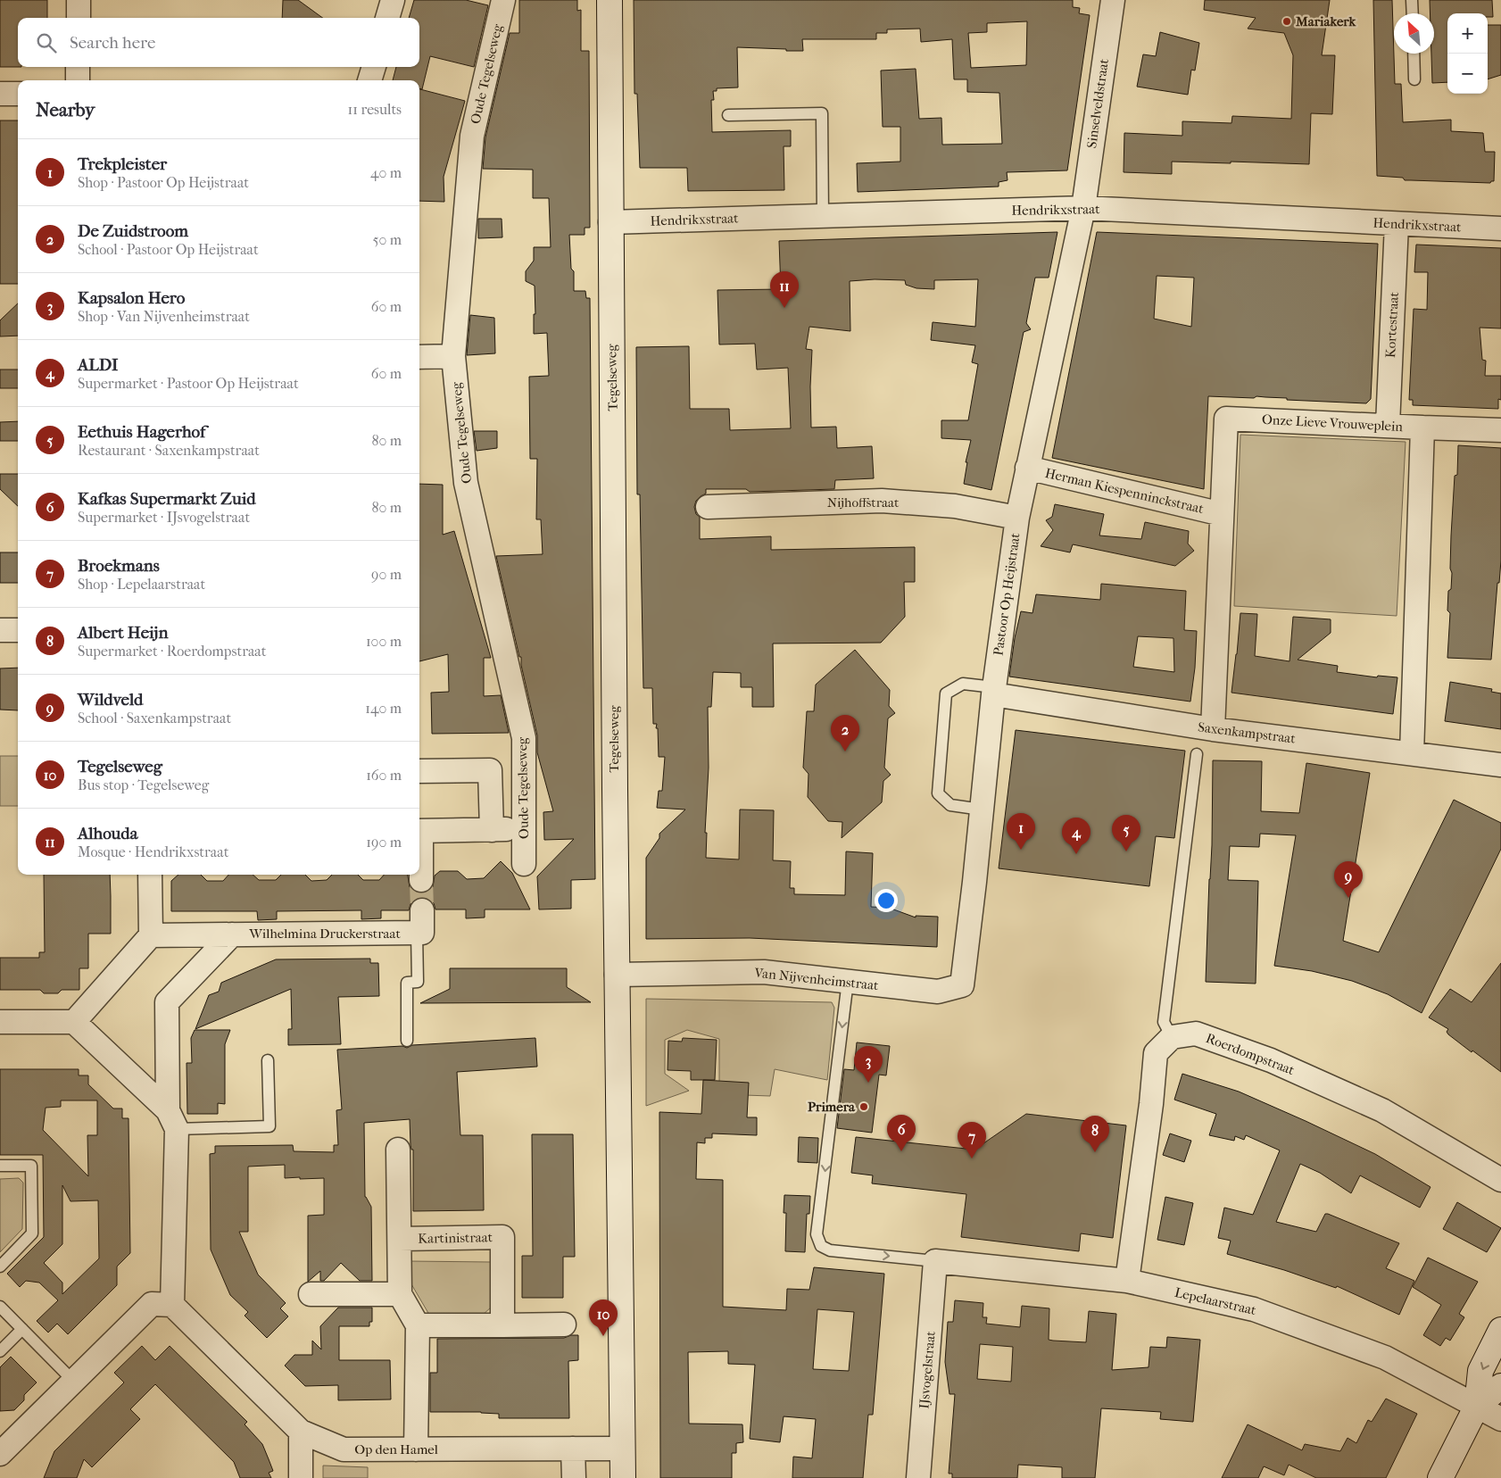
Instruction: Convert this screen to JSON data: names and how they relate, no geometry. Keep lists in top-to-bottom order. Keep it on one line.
{"streets":{"street":["Oude Tegelseweg","Sinselveldstraat","Hendrikxstraat","Kortestraat","Tegelseweg","Onze Lieve Vrouweplein","Herman Kiespenninckstraat","Nijhoffstraat","Pastoor Op Heijstraat","Saxenkampstraat","Wilhelmina Druckerstraat","Van Nijvenheimstraat","Roerdompstraat","Kartinistraat","Lepelaarstraat","IJsvogelstraat","Op den Hamel"]},"crossings":[["Sinselveldstraat","Hendrikxstraat"],["Sinselveldstraat","Pastoor Op Heijstraat"],["Hendrikxstraat","Kortestraat"],["Hendrikxstraat","Tegelseweg"],["Hendrikxstraat","Pastoor Op Heijstraat"],["Kortestraat","Onze Lieve Vrouweplein"],["Tegelseweg","Van Nijvenheimstraat"],["Tegelseweg","Op den Hamel"],["Onze Lieve Vrouweplein","Herman Kiespenninckstraat"],["Onze Lieve Vrouweplein","Saxenkampstraat"],["Herman Kiespenninckstraat","Pastoor Op Heijstraat"],["Nijhoffstraat","Pastoor Op Heijstraat"],["Pastoor Op Heijstraat","Saxenkampstraat"],["Pastoor Op Heijstraat","Van Nijvenheimstraat"],["Lepelaarstraat","IJsvogelstraat"]],"places":["Mariakerk","Primera"],"north":"top left","page":{"map_buttons":["+","−"],"search":"Search here","heading":["Nearby","11 results"],"list":[{"mark":"1","name":"Trekpleister","note":"Shop · Pastoor Op Heijstraat","value":"40 m"},{"mark":"2","name":"De Zuidstroom","note":"School · Pastoor Op Heijstraat","value":"50 m"},{"mark":"3","name":"Kapsalon Hero","note":"Shop · Van Nijvenheimstraat","value":"60 m"},{"mark":"4","name":"ALDI","note":"Supermarket · Pastoor Op Heijstraat","value":"60 m"},{"mark":"5","name":"Eethuis Hagerhof","note":"Restaurant · Saxenkampstraat","value":"80 m"},{"mark":"6","name":"Kafkas Supermarkt Zuid","note":"Supermarket · IJsvogelstraat","value":"80 m"},{"mark":"7","name":"Broekmans","note":"Shop · Lepelaarstraat","value":"90 m"},{"mark":"8","name":"Albert Heijn","note":"Supermarket · Roerdompstraat","value":"100 m"},{"mark":"9","name":"Wildveld","note":"School · Saxenkampstraat","value":"140 m"},{"mark":"10","name":"Tegelseweg","note":"Bus stop · Tegelseweg","value":"160 m"},{"mark":"11","name":"Alhouda","note":"Mosque · Hendrikxstraat","value":"190 m"}],"pins":["11","2","1","5","4","9","3","6","8","7","10"]}}
